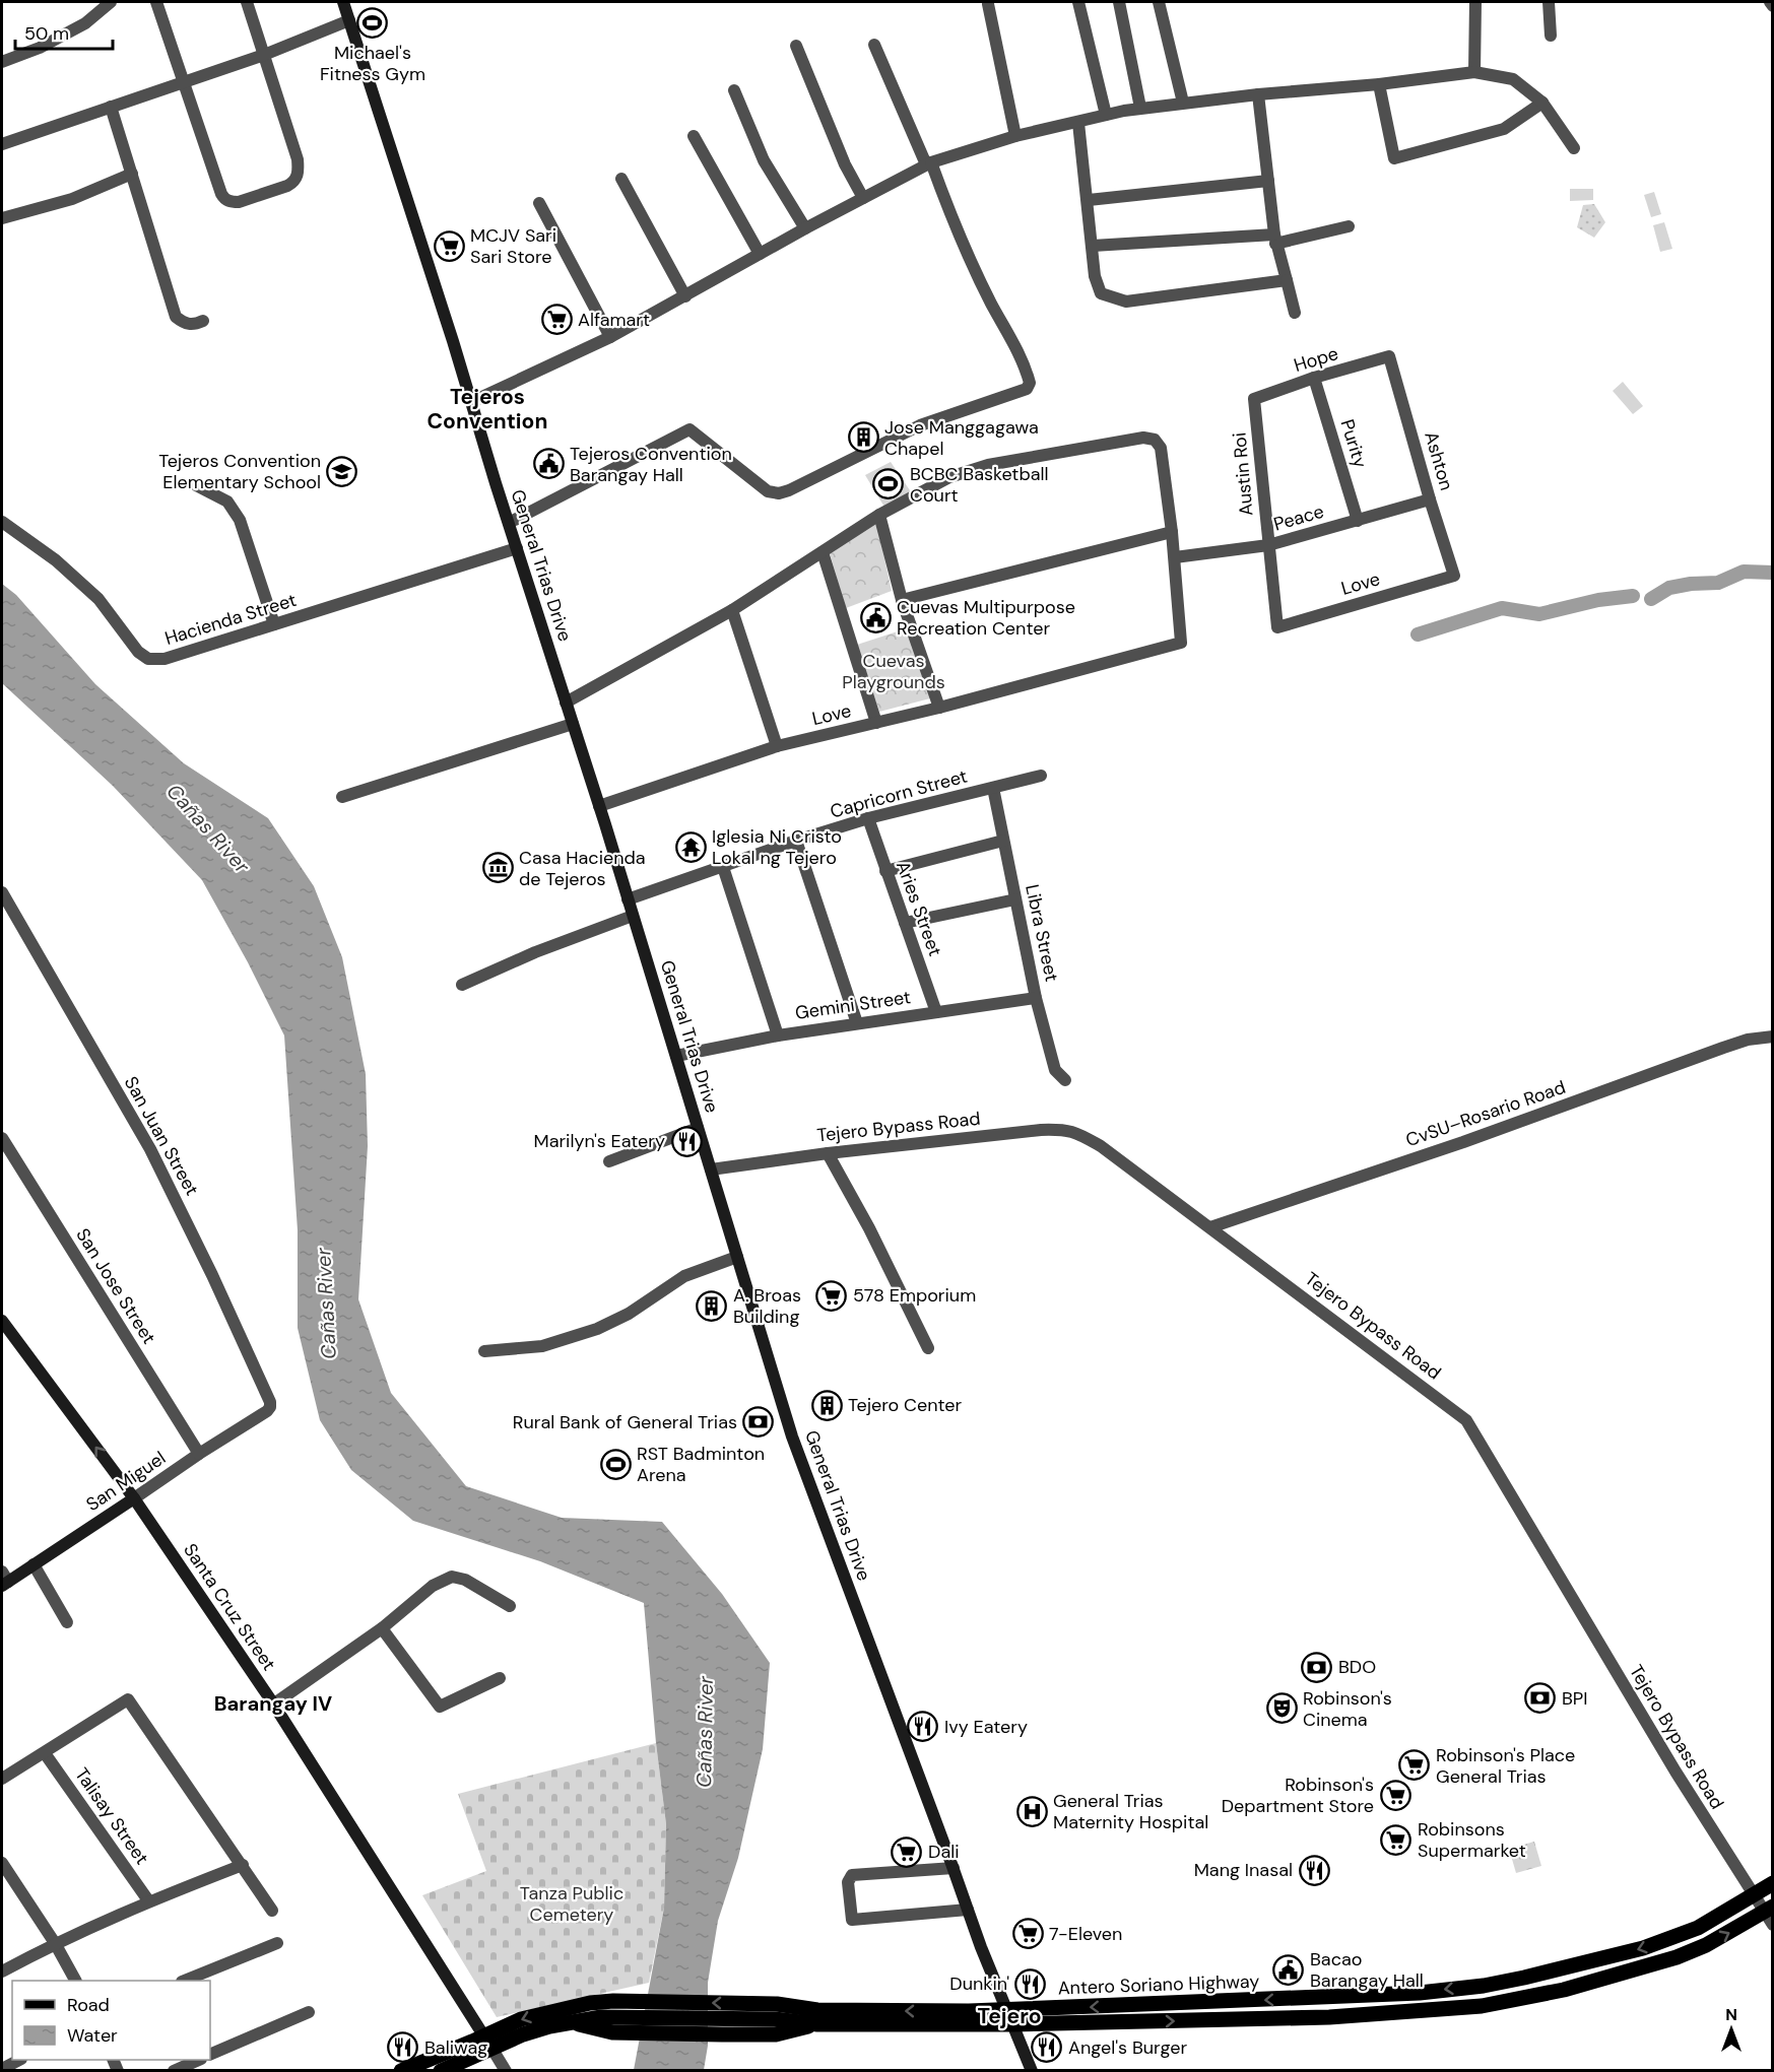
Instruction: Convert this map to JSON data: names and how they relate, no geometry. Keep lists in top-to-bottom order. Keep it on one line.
{"streets":{"main road":["General Trias Drive","San Miguel","Santa Cruz Street","Antero Soriano Highway"],"street":["Hope","Purity","Ashton","Austin Roi","Peace","Love","Hacienda Street","Capricorn Street","Aries Street","Libra Street","Gemini Street","CvSU–Rosario Road","Tejero Bypass Road","San Juan Street","San Jose Street","Talisay Street"]},"crossings":[["Hope","Purity"],["Hope","Ashton"],["Hope","Austin Roi"],["Purity","Peace"],["Ashton","Peace"],["Ashton","Love"],["Austin Roi","Peace"],["Austin Roi","Love"],["Peace","Love"],["General Trias Drive","Love"],["General Trias Drive","Hacienda Street"],["General Trias Drive","Capricorn Street"],["General Trias Drive","Gemini Street"],["General Trias Drive","Tejero Bypass Road"],["General Trias Drive","Antero Soriano Highway"],["Capricorn Street","Aries Street"],["Capricorn Street","Libra Street"],["Aries Street","Gemini Street"],["Libra Street","Gemini Street"],["CvSU–Rosario Road","Tejero Bypass Road"],["Tejero Bypass Road","Antero Soriano Highway"],["San Juan Street","San Miguel"],["San Jose Street","San Miguel"],["San Miguel","Santa Cruz Street"],["Santa Cruz Street","Antero Soriano Highway"]],"districts":["Tejeros Convention","Barangay IV","Tejero"],"water":["Cañas River"],"parks":["Cuevas Playgrounds","Tanza Public Cemetery"],"places":{"sports":["Michael's Fitness Gym","BCBC Basketball Court","RST Badminton Arena"],"supermarket":["MCJV Sari Sari Store","Alfamart","578 Emporium","Robinson's Place General Trias","Robinson's Department Store","Robinsons Supermarket","Dali","7-Eleven"],"building":["Jose Manggagawa Chapel","A. Broas Building","Tejero Center"],"public building":["Tejeros Convention Barangay Hall","Cuevas Multipurpose Recreation Center","Bacao Barangay Hall"],"school or university":["Tejeros Convention Elementary School"],"temple":["Iglesia Ni Cristo Lokal ng Tejero"],"museum":["Casa Hacienda de Tejeros"],"restaurant":["Marilyn's Eatery","Ivy Eatery","Mang Inasal","Dunkin'","Baliwag","Angel's Burger"],"bank":["Rural Bank of General Trias","BDO","BPI"],"theatre":["Robinson's Cinema"],"hospital":["General Trias Maternity Hospital"]},"legend":["Road","Water"],"scale_bar":"50 m","north":"top"}
